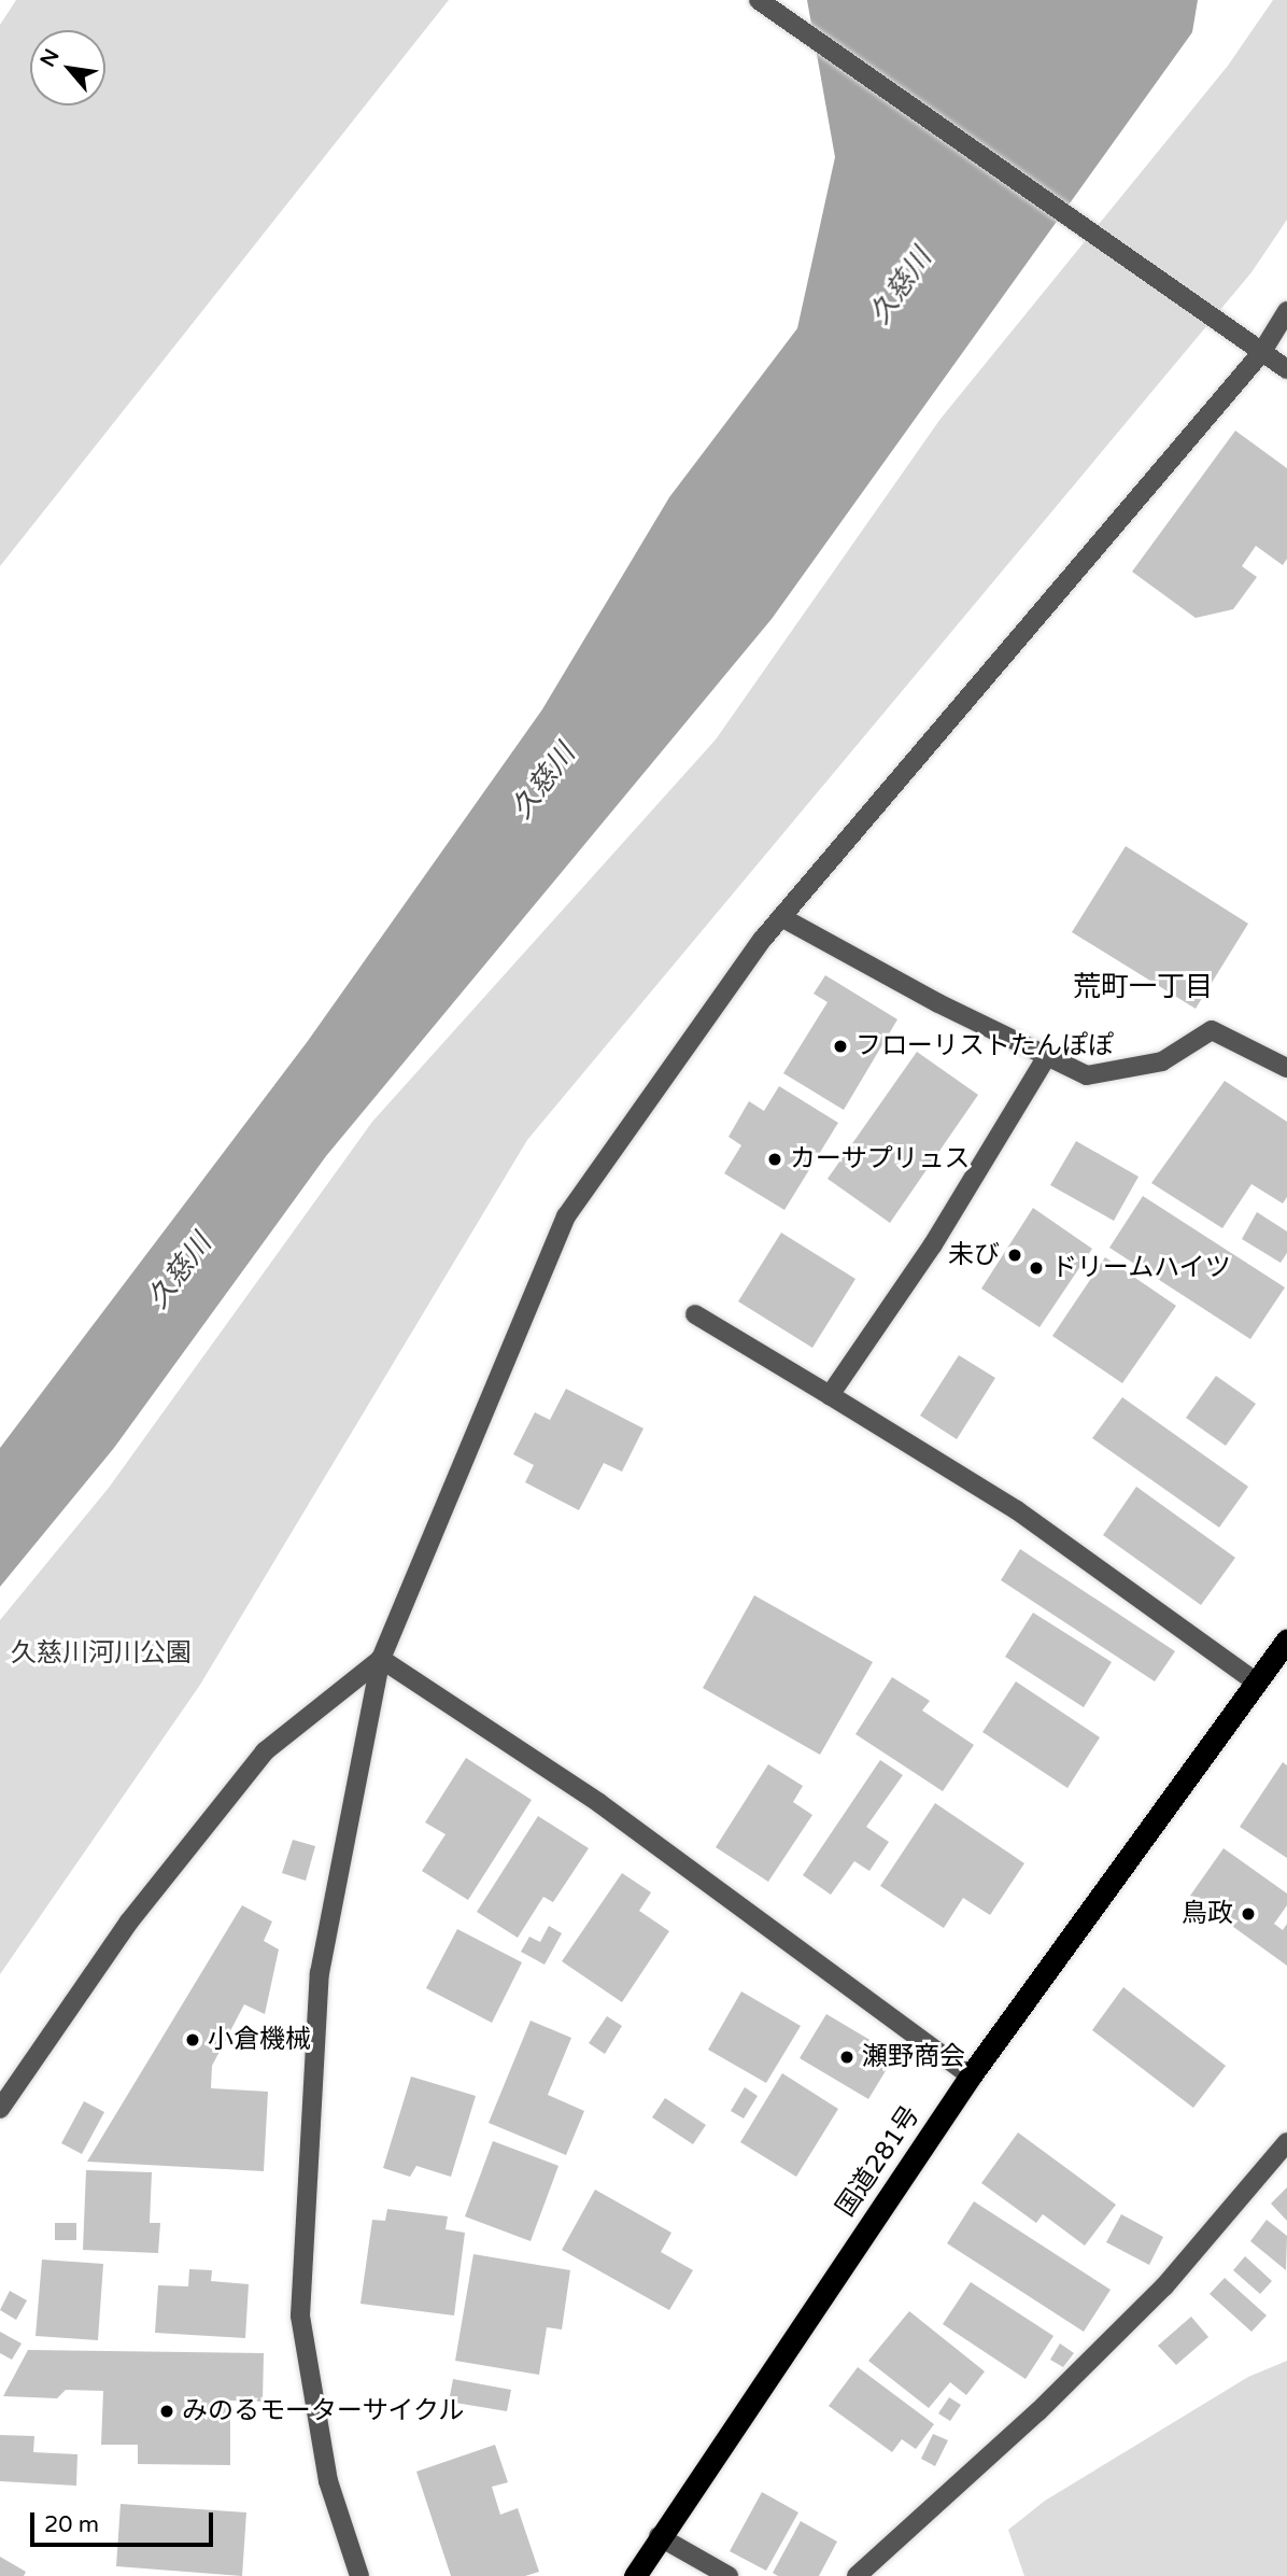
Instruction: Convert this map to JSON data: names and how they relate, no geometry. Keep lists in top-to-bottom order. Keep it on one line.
{"streets":{"highway":["国道281号"]},"districts":["荒町一丁目"],"water":["久慈川"],"parks":["久慈川河川公園"],"places":["フローリストたんぽぽ","カーサプリュス","未び","ドリームハイツ","鳥政","小倉機械","瀬野商会","みのるモーターサイクル"],"scale_bar":"20 m","north":"top left"}
